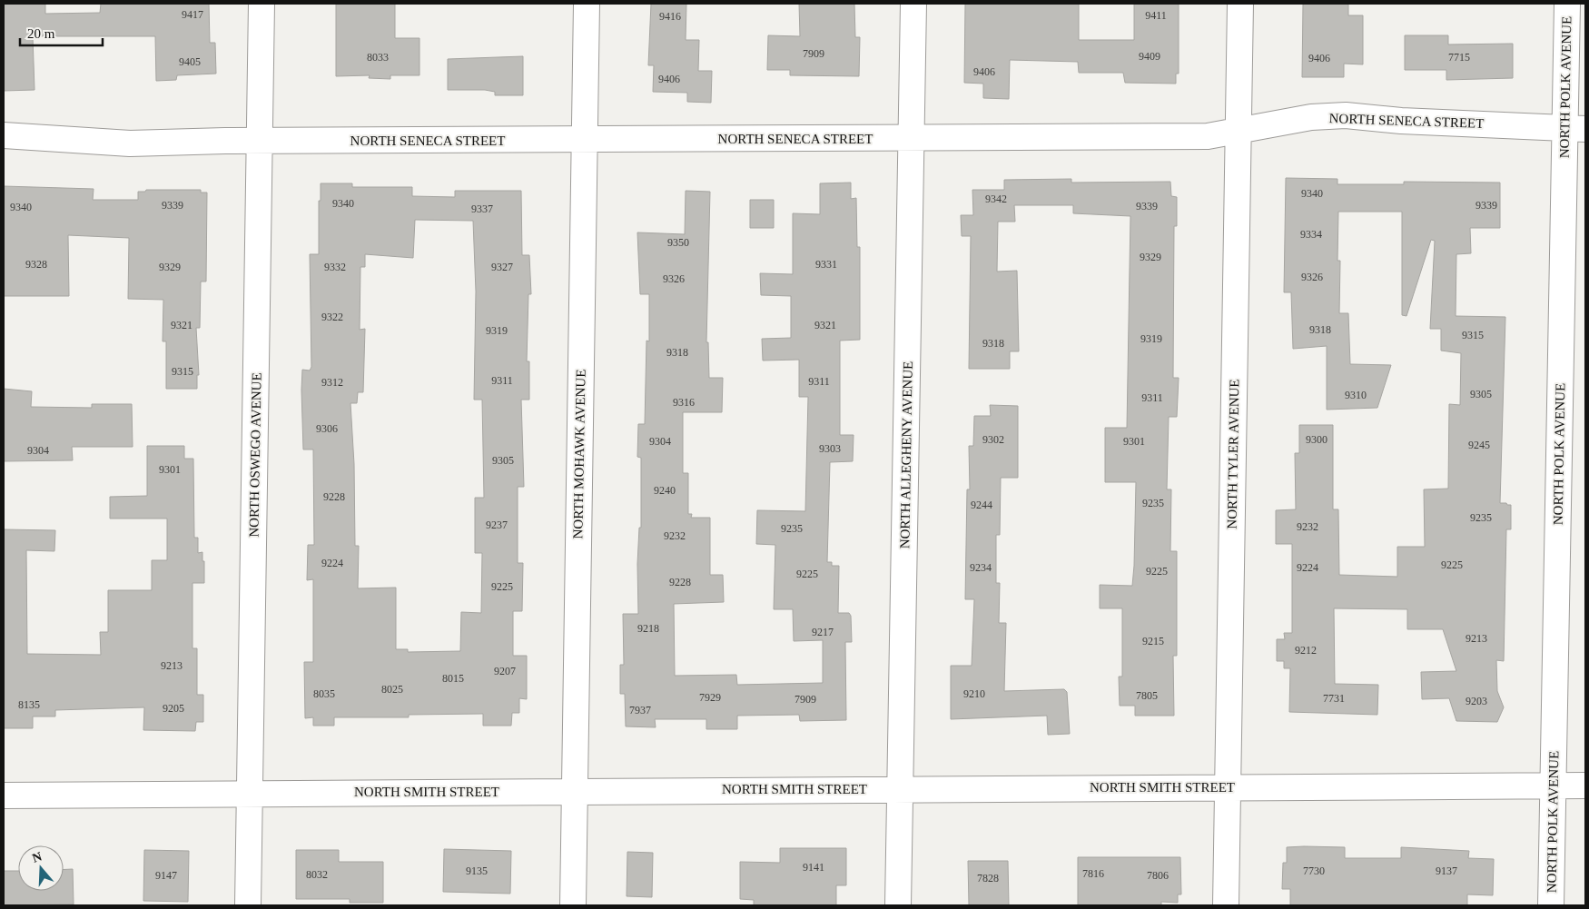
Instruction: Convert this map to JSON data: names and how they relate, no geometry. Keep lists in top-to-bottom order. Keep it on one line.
{"streets":{"street":["NORTH POLK AVENUE","NORTH SENECA STREET","NORTH MOHAWK AVENUE","NORTH TYLER AVENUE","NORTH OSWEGO AVENUE","NORTH ALLEGHENY AVENUE","NORTH SMITH STREET"]},"crossings":[["NORTH POLK AVENUE","NORTH SENECA STREET"],["NORTH POLK AVENUE","NORTH SMITH STREET"],["NORTH SENECA STREET","NORTH MOHAWK AVENUE"],["NORTH SENECA STREET","NORTH TYLER AVENUE"],["NORTH SENECA STREET","NORTH OSWEGO AVENUE"],["NORTH SENECA STREET","NORTH ALLEGHENY AVENUE"],["NORTH MOHAWK AVENUE","NORTH SMITH STREET"],["NORTH TYLER AVENUE","NORTH SMITH STREET"],["NORTH OSWEGO AVENUE","NORTH SMITH STREET"],["NORTH ALLEGHENY AVENUE","NORTH SMITH STREET"]],"house_numbers":["9417","9411","9416","7909","9409","8033","7715","9406","9405","9406","9406","9340","9342","9340","9339","9339","9339","9340","9337","9334","9350","9329","9328","9331","9329","9332","9327","9326","9326","9322","9321","9321","9318","9319","9315","9319","9318","9318","9315","9311","9311","9312","9305","9310","9311","9316","9306","9302","9300","9304","9301","9245","9303","9304","9305","9301","9240","9228","9235","9244","9235","9237","9232","9235","9232","9224","9225","9234","9224","9225","9225","9228","9225","9218","9217","9213","9215","9212","9213","9207","8015","8025","8035","9210","7805","7929","7731","7909","9203","8135","9205","7937","9141","9135","7730","9137","7816","8032","9147","7806","7828"],"scale_bar":"20 m","north":"top"}
